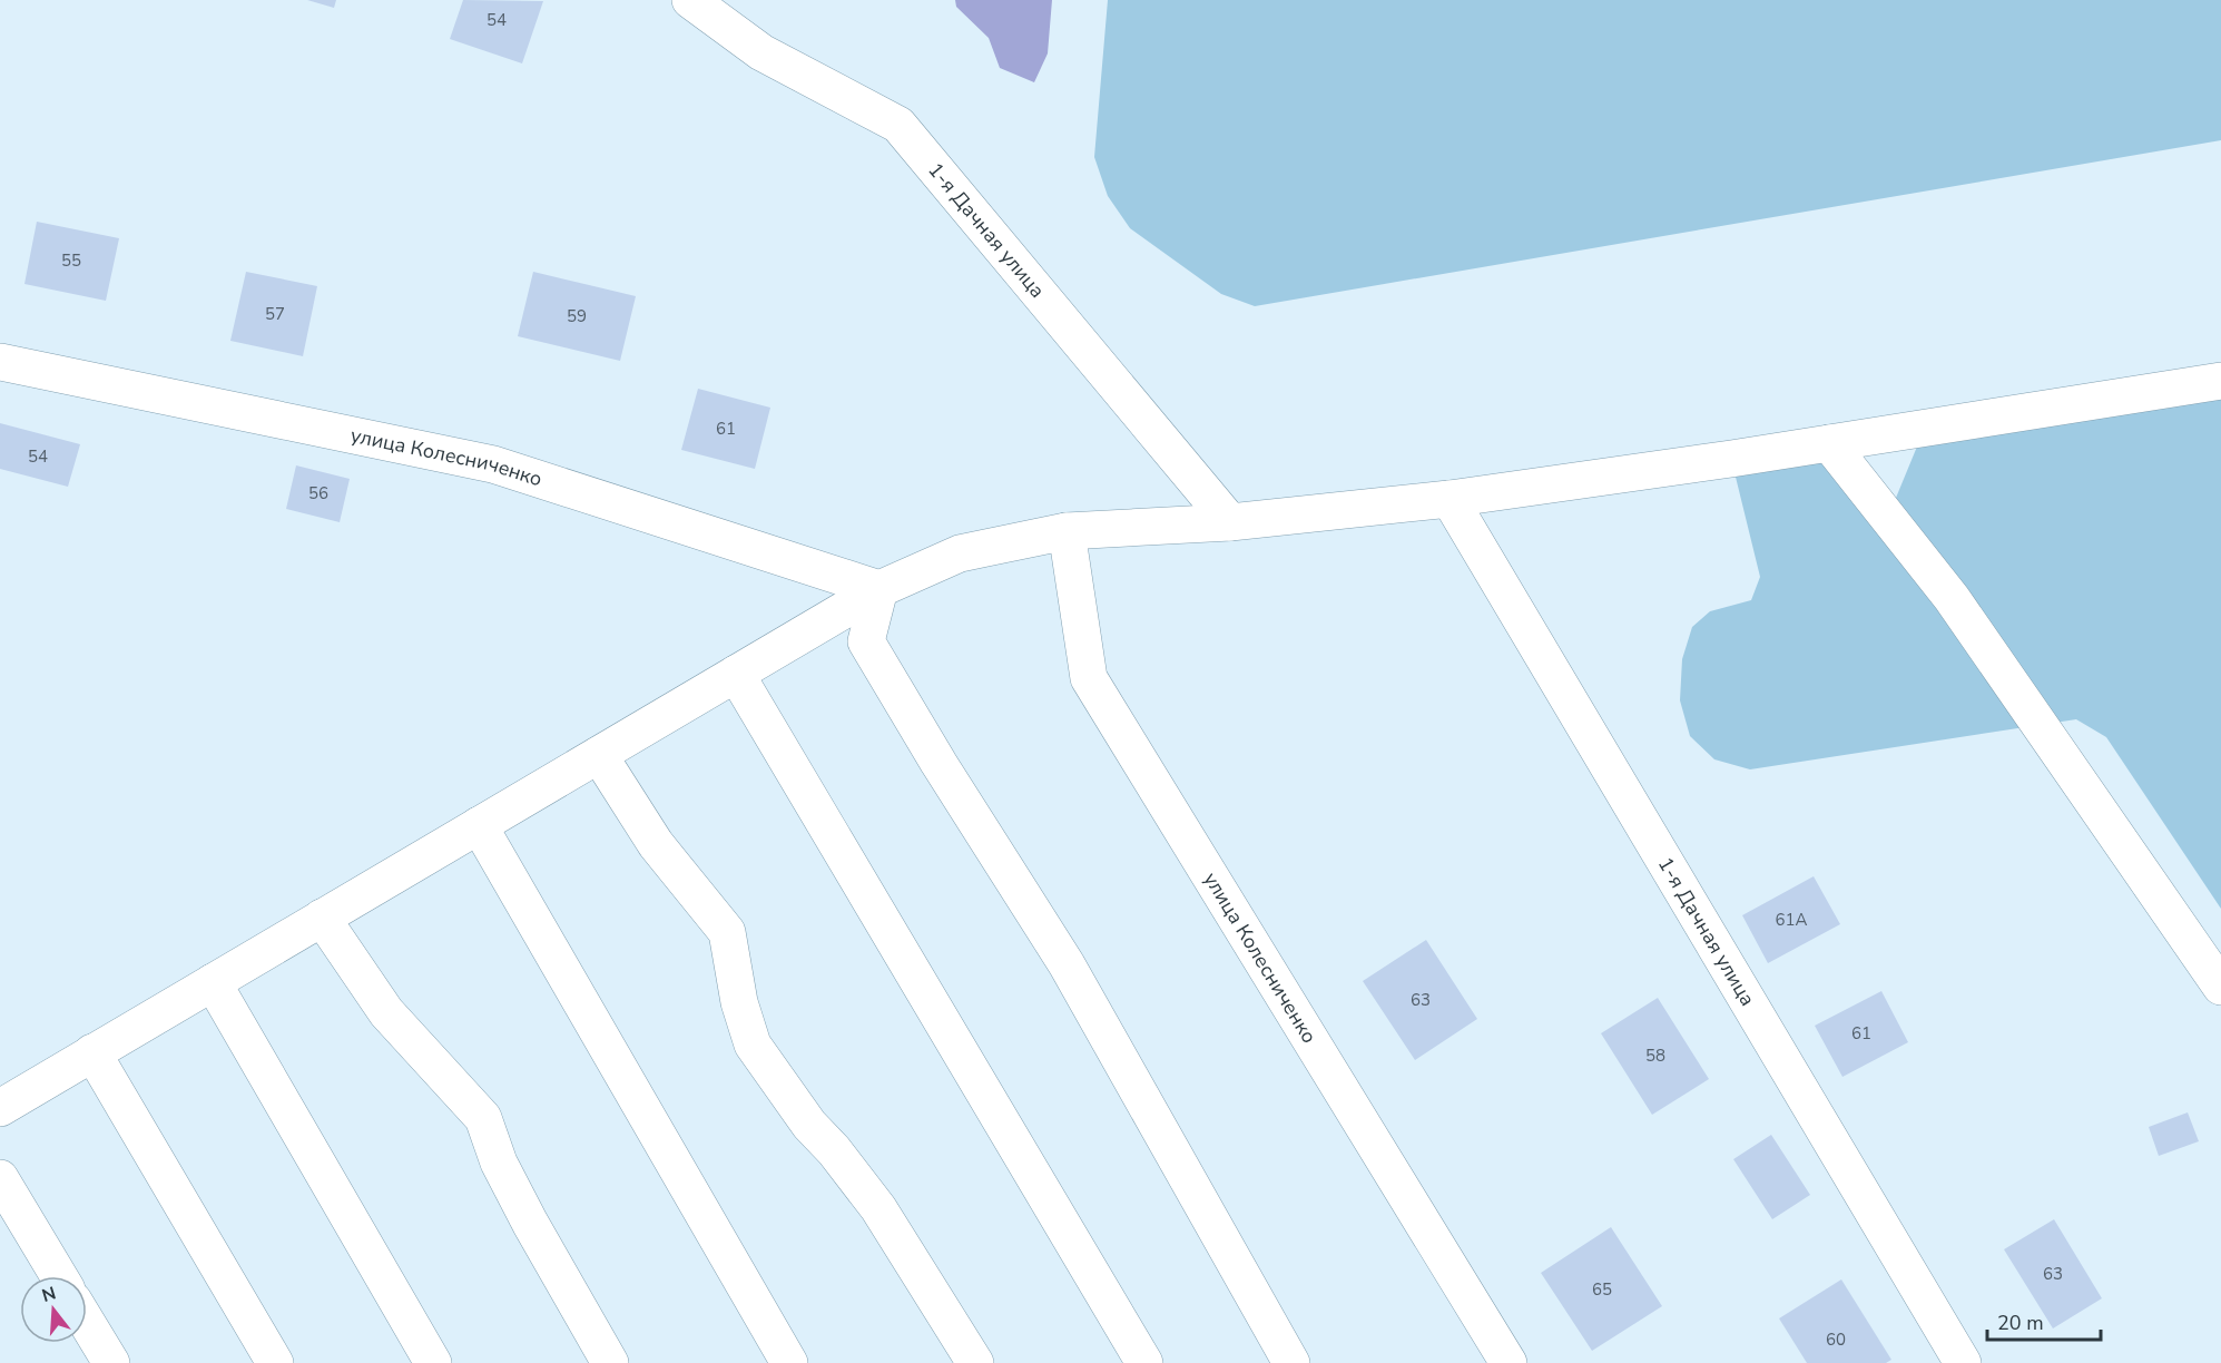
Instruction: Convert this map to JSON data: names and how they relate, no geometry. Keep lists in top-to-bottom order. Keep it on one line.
{"streets":{"street":["1-я Дачная улица","улица Колесниченко"]},"house_numbers":["54","55","57","59","61","54","56","61А","63","61","58","63","65","60"],"scale_bar":"20 m","north":"top"}
